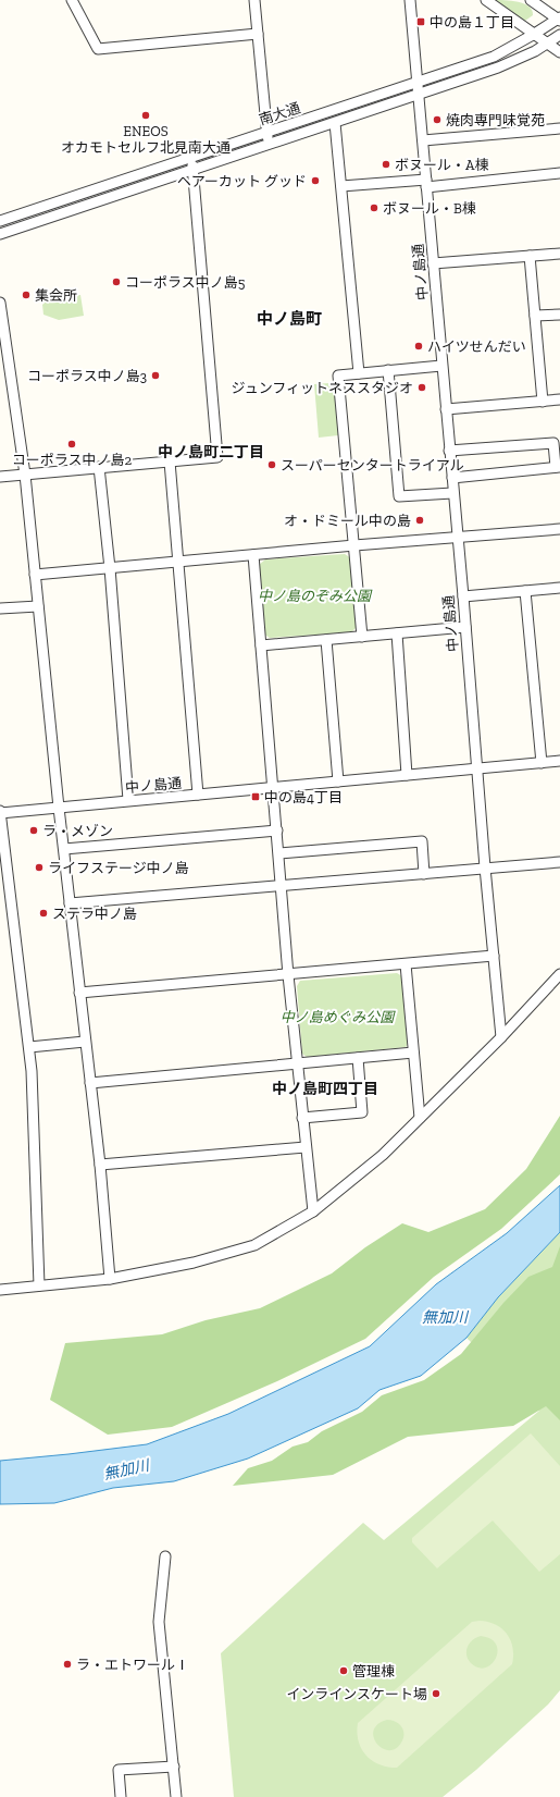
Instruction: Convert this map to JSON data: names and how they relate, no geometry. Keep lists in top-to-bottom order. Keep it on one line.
{"streets":{"street":["南大通","中ノ島通"]},"crossings":[["南大通","中ノ島通"]],"districts":["中ノ島町","中ノ島町二丁目","中ノ島町四丁目"],"water":["無加川"],"parks":["中ノ島のぞみ公園","中ノ島めぐみ公園"],"places":{"transit":["中の島１丁目","中の島4丁目"],"other":["ENEOS オカモトセルフ北見南大通","焼肉専門味覚苑","ボヌール・A棟","ヘアーカット グッド","ボヌール・B棟","コーポラス中ノ島5","集会所","ハイツせんだい","コーポラス中ノ島3","ジュンフィットネススタジオ","コーポラス中ノ島2","スーパーセンタートライアル","オ・ドミール中の島","ラ・メゾン","ライフステージ中ノ島","ステラ中ノ島","ラ・エトワールⅠ","管理棟","インラインスケート場"]}}
